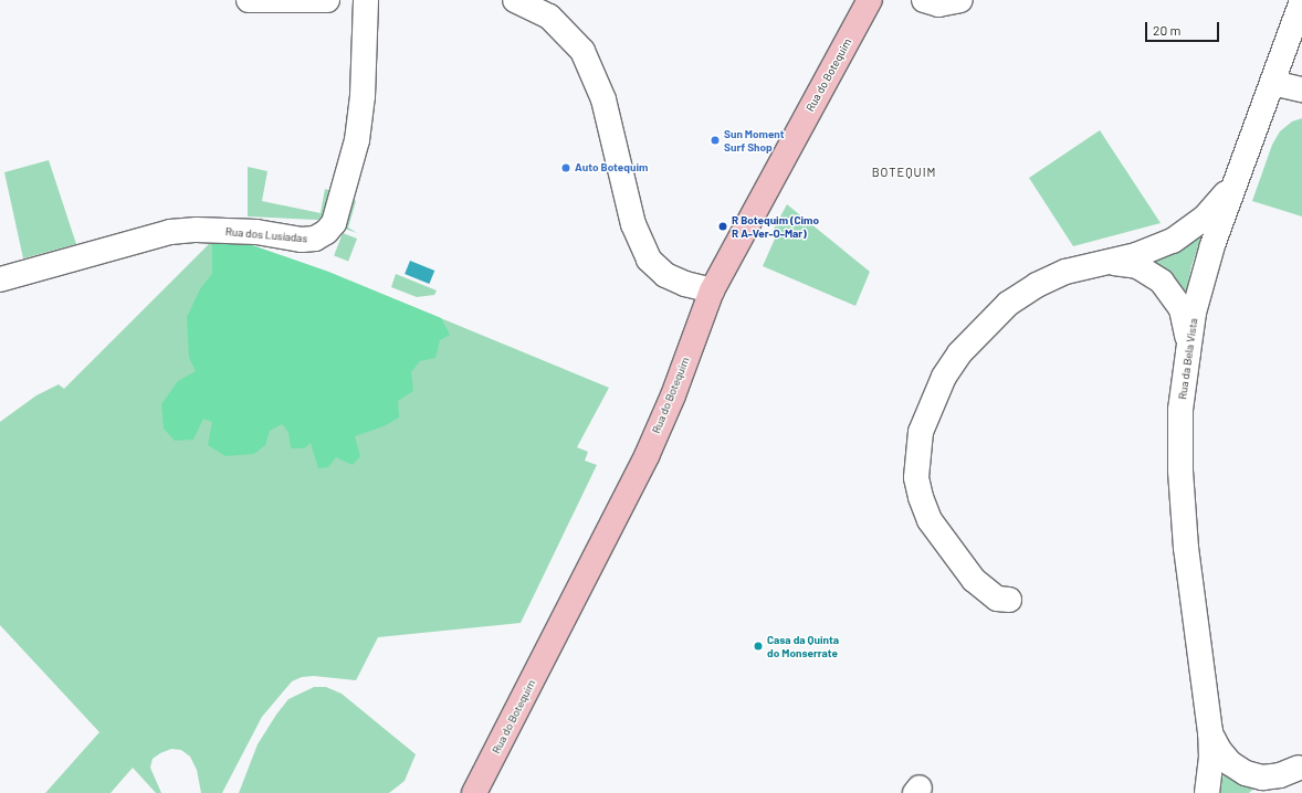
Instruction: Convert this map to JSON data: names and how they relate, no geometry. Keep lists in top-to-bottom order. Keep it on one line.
{"streets":{"main road":["Rua do Botequim"],"street":["Rua dos Lusíadas","Rua da Bela Vista"]},"districts":["BOTEQUIM"],"places":["Sun Moment Surf Shop","Auto Botequim","R Botequim (Cimo R A-Ver-O-Mar)","Casa da Quinta do Monserrate"],"scale_bar":"20 m"}
